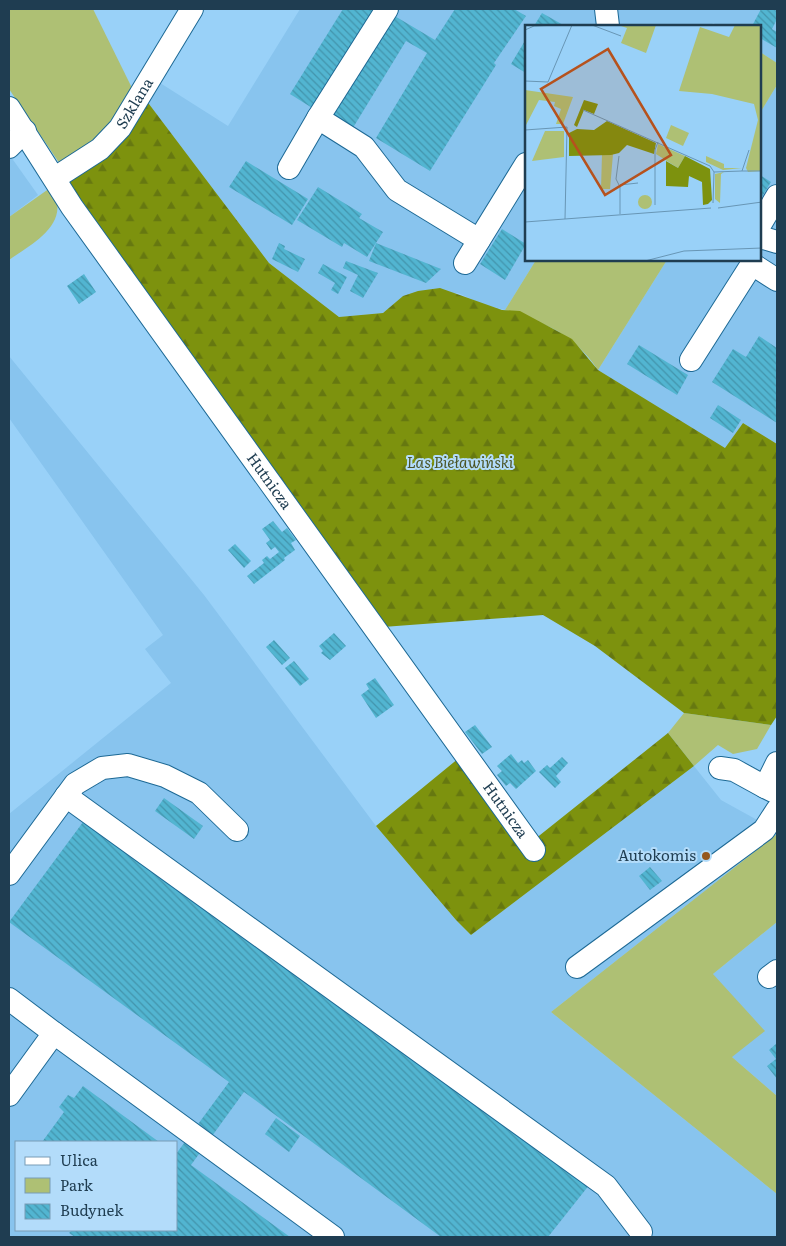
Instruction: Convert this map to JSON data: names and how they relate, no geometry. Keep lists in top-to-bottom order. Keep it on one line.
{"streets":{"street":["Szklana","Hutnicza"]},"crossings":[["Szklana","Hutnicza"]],"parks":["Las Bieławiński"],"places":["Autokomis"],"legend":["Ulica","Park","Budynek"]}
